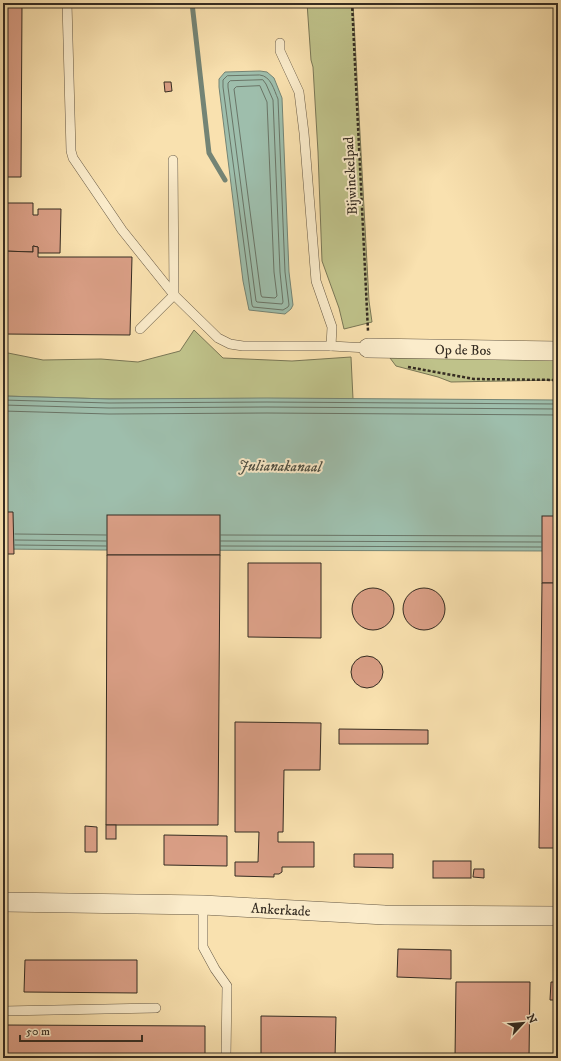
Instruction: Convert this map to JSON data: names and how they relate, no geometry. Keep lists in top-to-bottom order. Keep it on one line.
{"streets":{"street":["Op de Bos","Ankerkade"],"path":["Bijwinckelpad"]},"crossings":[["Bijwinckelpad","Op de Bos"]],"water":["Julianakanaal"],"scale_bar":"50 m","north":"top right"}
